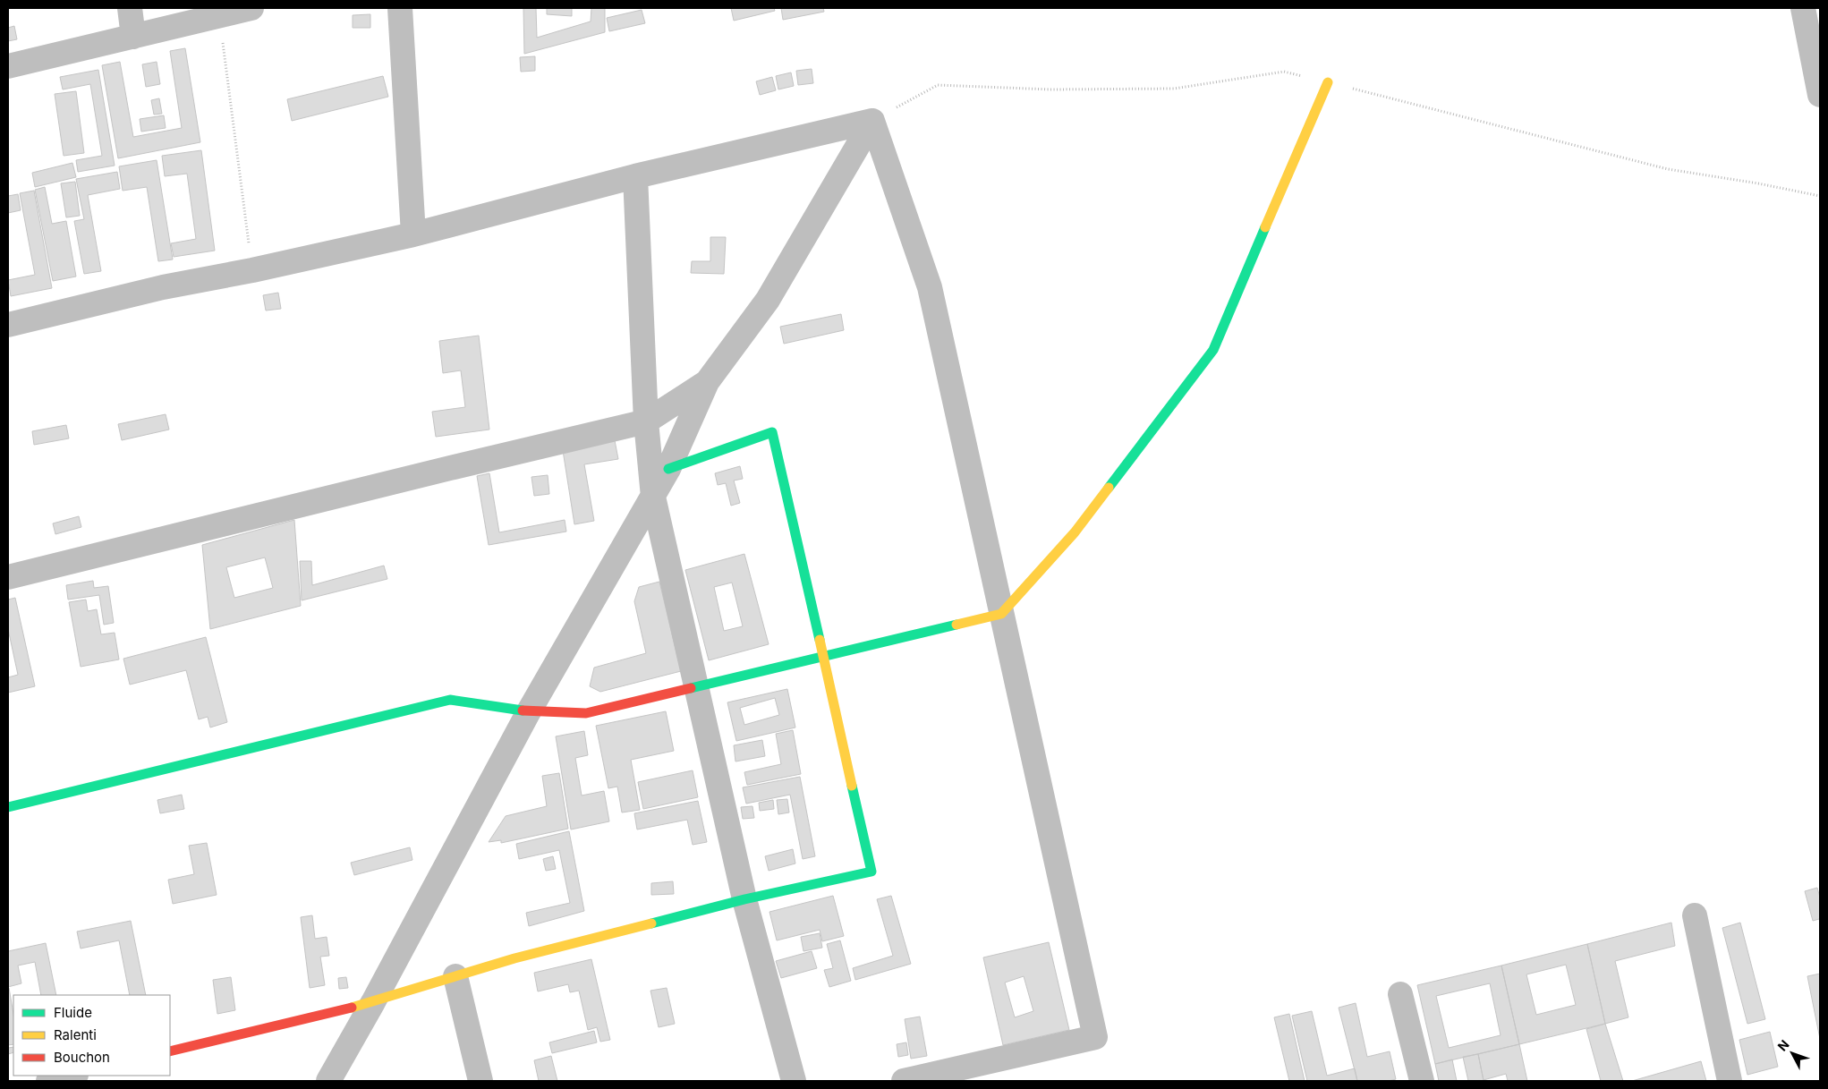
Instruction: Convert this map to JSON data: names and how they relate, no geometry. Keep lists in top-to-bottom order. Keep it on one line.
{"legend":["Fluide","Ralenti","Bouchon"],"north":"top left"}
